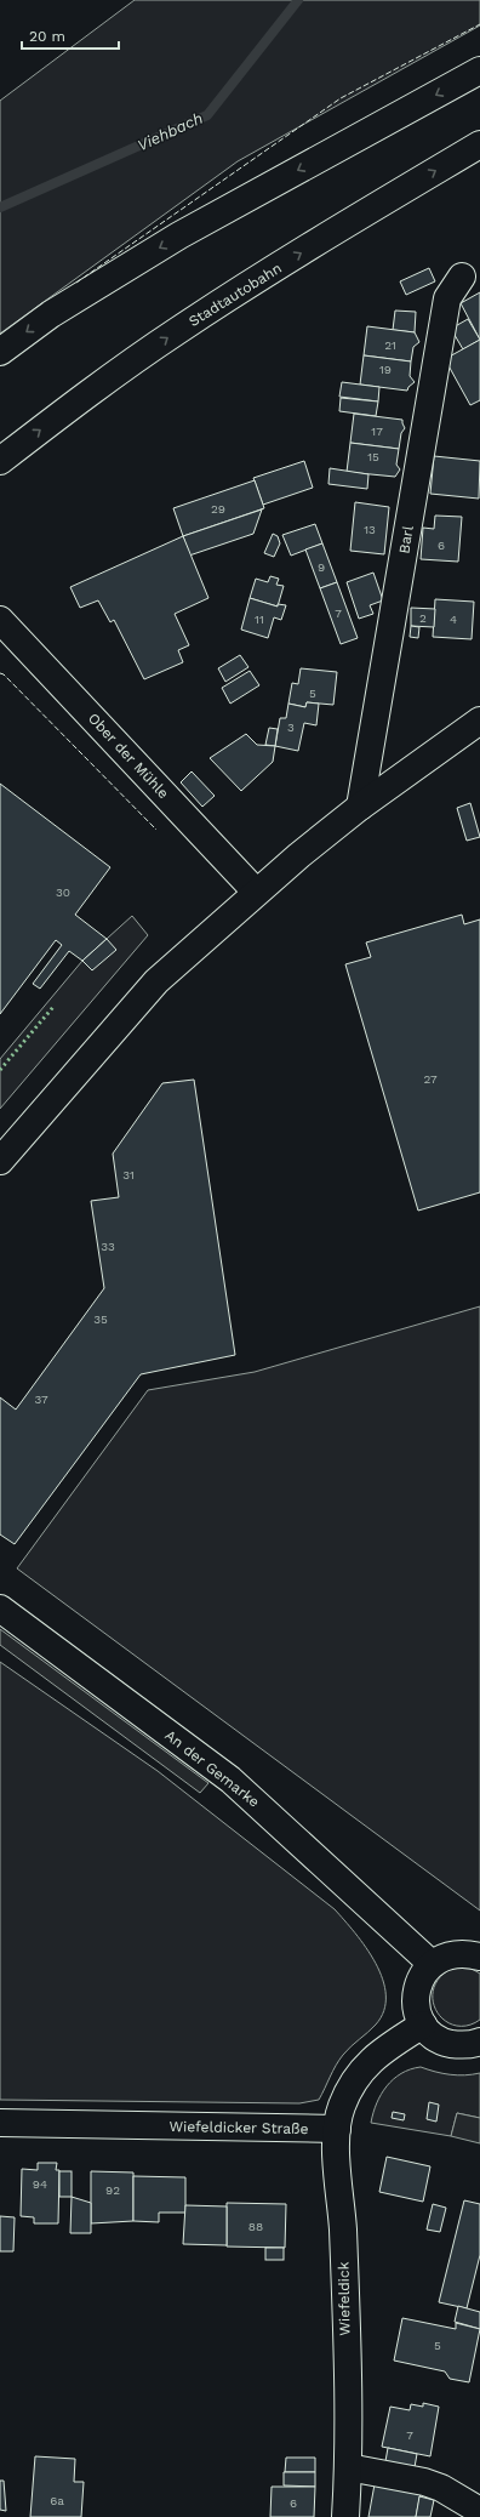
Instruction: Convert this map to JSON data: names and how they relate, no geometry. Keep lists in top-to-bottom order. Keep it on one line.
{"streets":{"main road":["Stadtautobahn","Barl","Ober der Mühle","An der Gemarke","Wiefeldicker Straße","Wiefeldick"]},"crossings":[["Wiefeldicker Straße","Wiefeldick"]],"water":["Viehbach"],"house_numbers":["21","19","17","15","29","13","6","9","7","2","11","4","5","3","30","27","31","33","35","37","94","92","88","5","7","6a","6"],"scale_bar":"20 m"}
